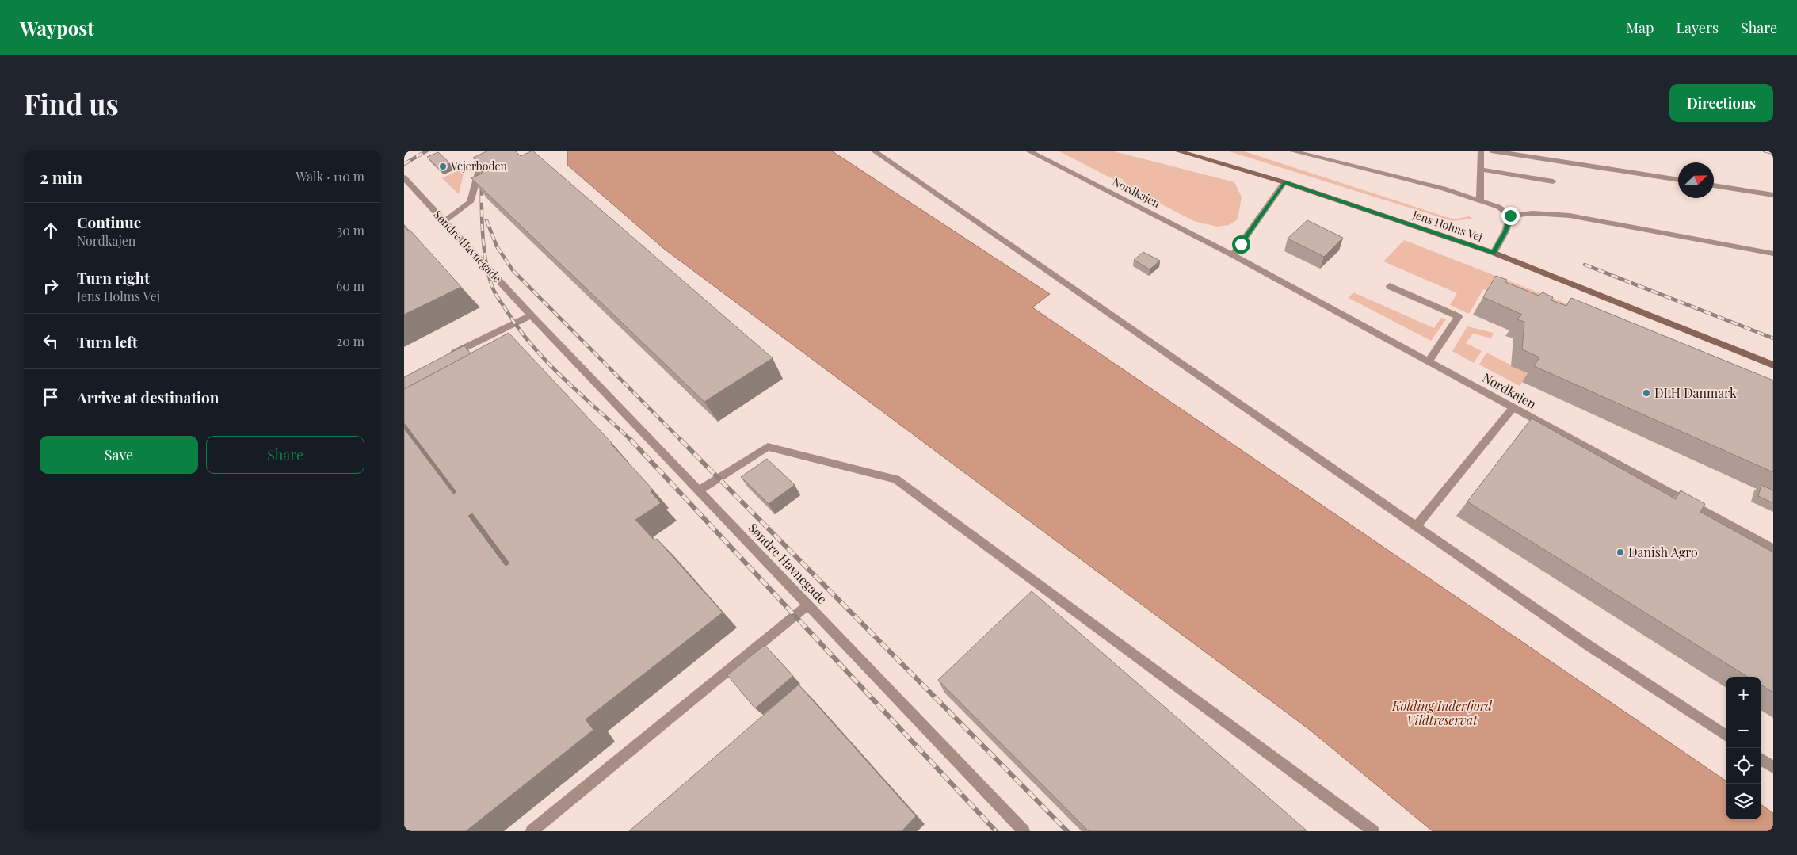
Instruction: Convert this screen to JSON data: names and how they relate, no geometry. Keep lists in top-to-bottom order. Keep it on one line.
{"streets":{"main road":["Jens Holms Vej"],"street":["Nordkajen","Søndre Havnegade"]},"parks":["Kolding Inderfjord Vildtreservat"],"places":["Vejerboden","DLH Danmark","Danish Agro"],"north":"top right","page":{"header":"Waypost","nav":["Map","Layers","Share"],"buttons":["Directions",["Save","Share"]],"title":"Find us","heading":["2 min","Walk · 110 m"],"list":[["Continue","Nordkajen","30 m"],["Turn right","Jens Holms Vej","60 m"],["Turn left","20 m"],"Arrive at destination"],"map_buttons":["+","−"]}}
